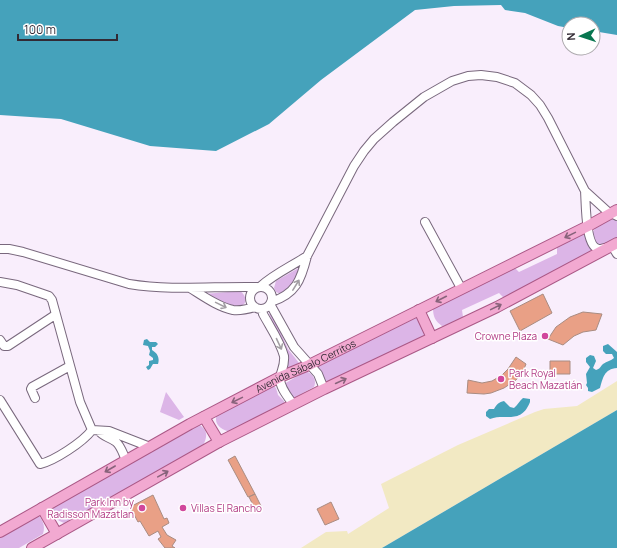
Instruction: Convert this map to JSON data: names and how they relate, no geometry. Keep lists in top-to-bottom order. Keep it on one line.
{"streets":{"main road":["Avenida Sábalo Cerritos"]},"places":["Crowne Plaza","Park Royal Beach Mazatlán","Park Inn by Radisson Mazatlan","Villas El Rancho"],"scale_bar":"100 m","north":"left"}
